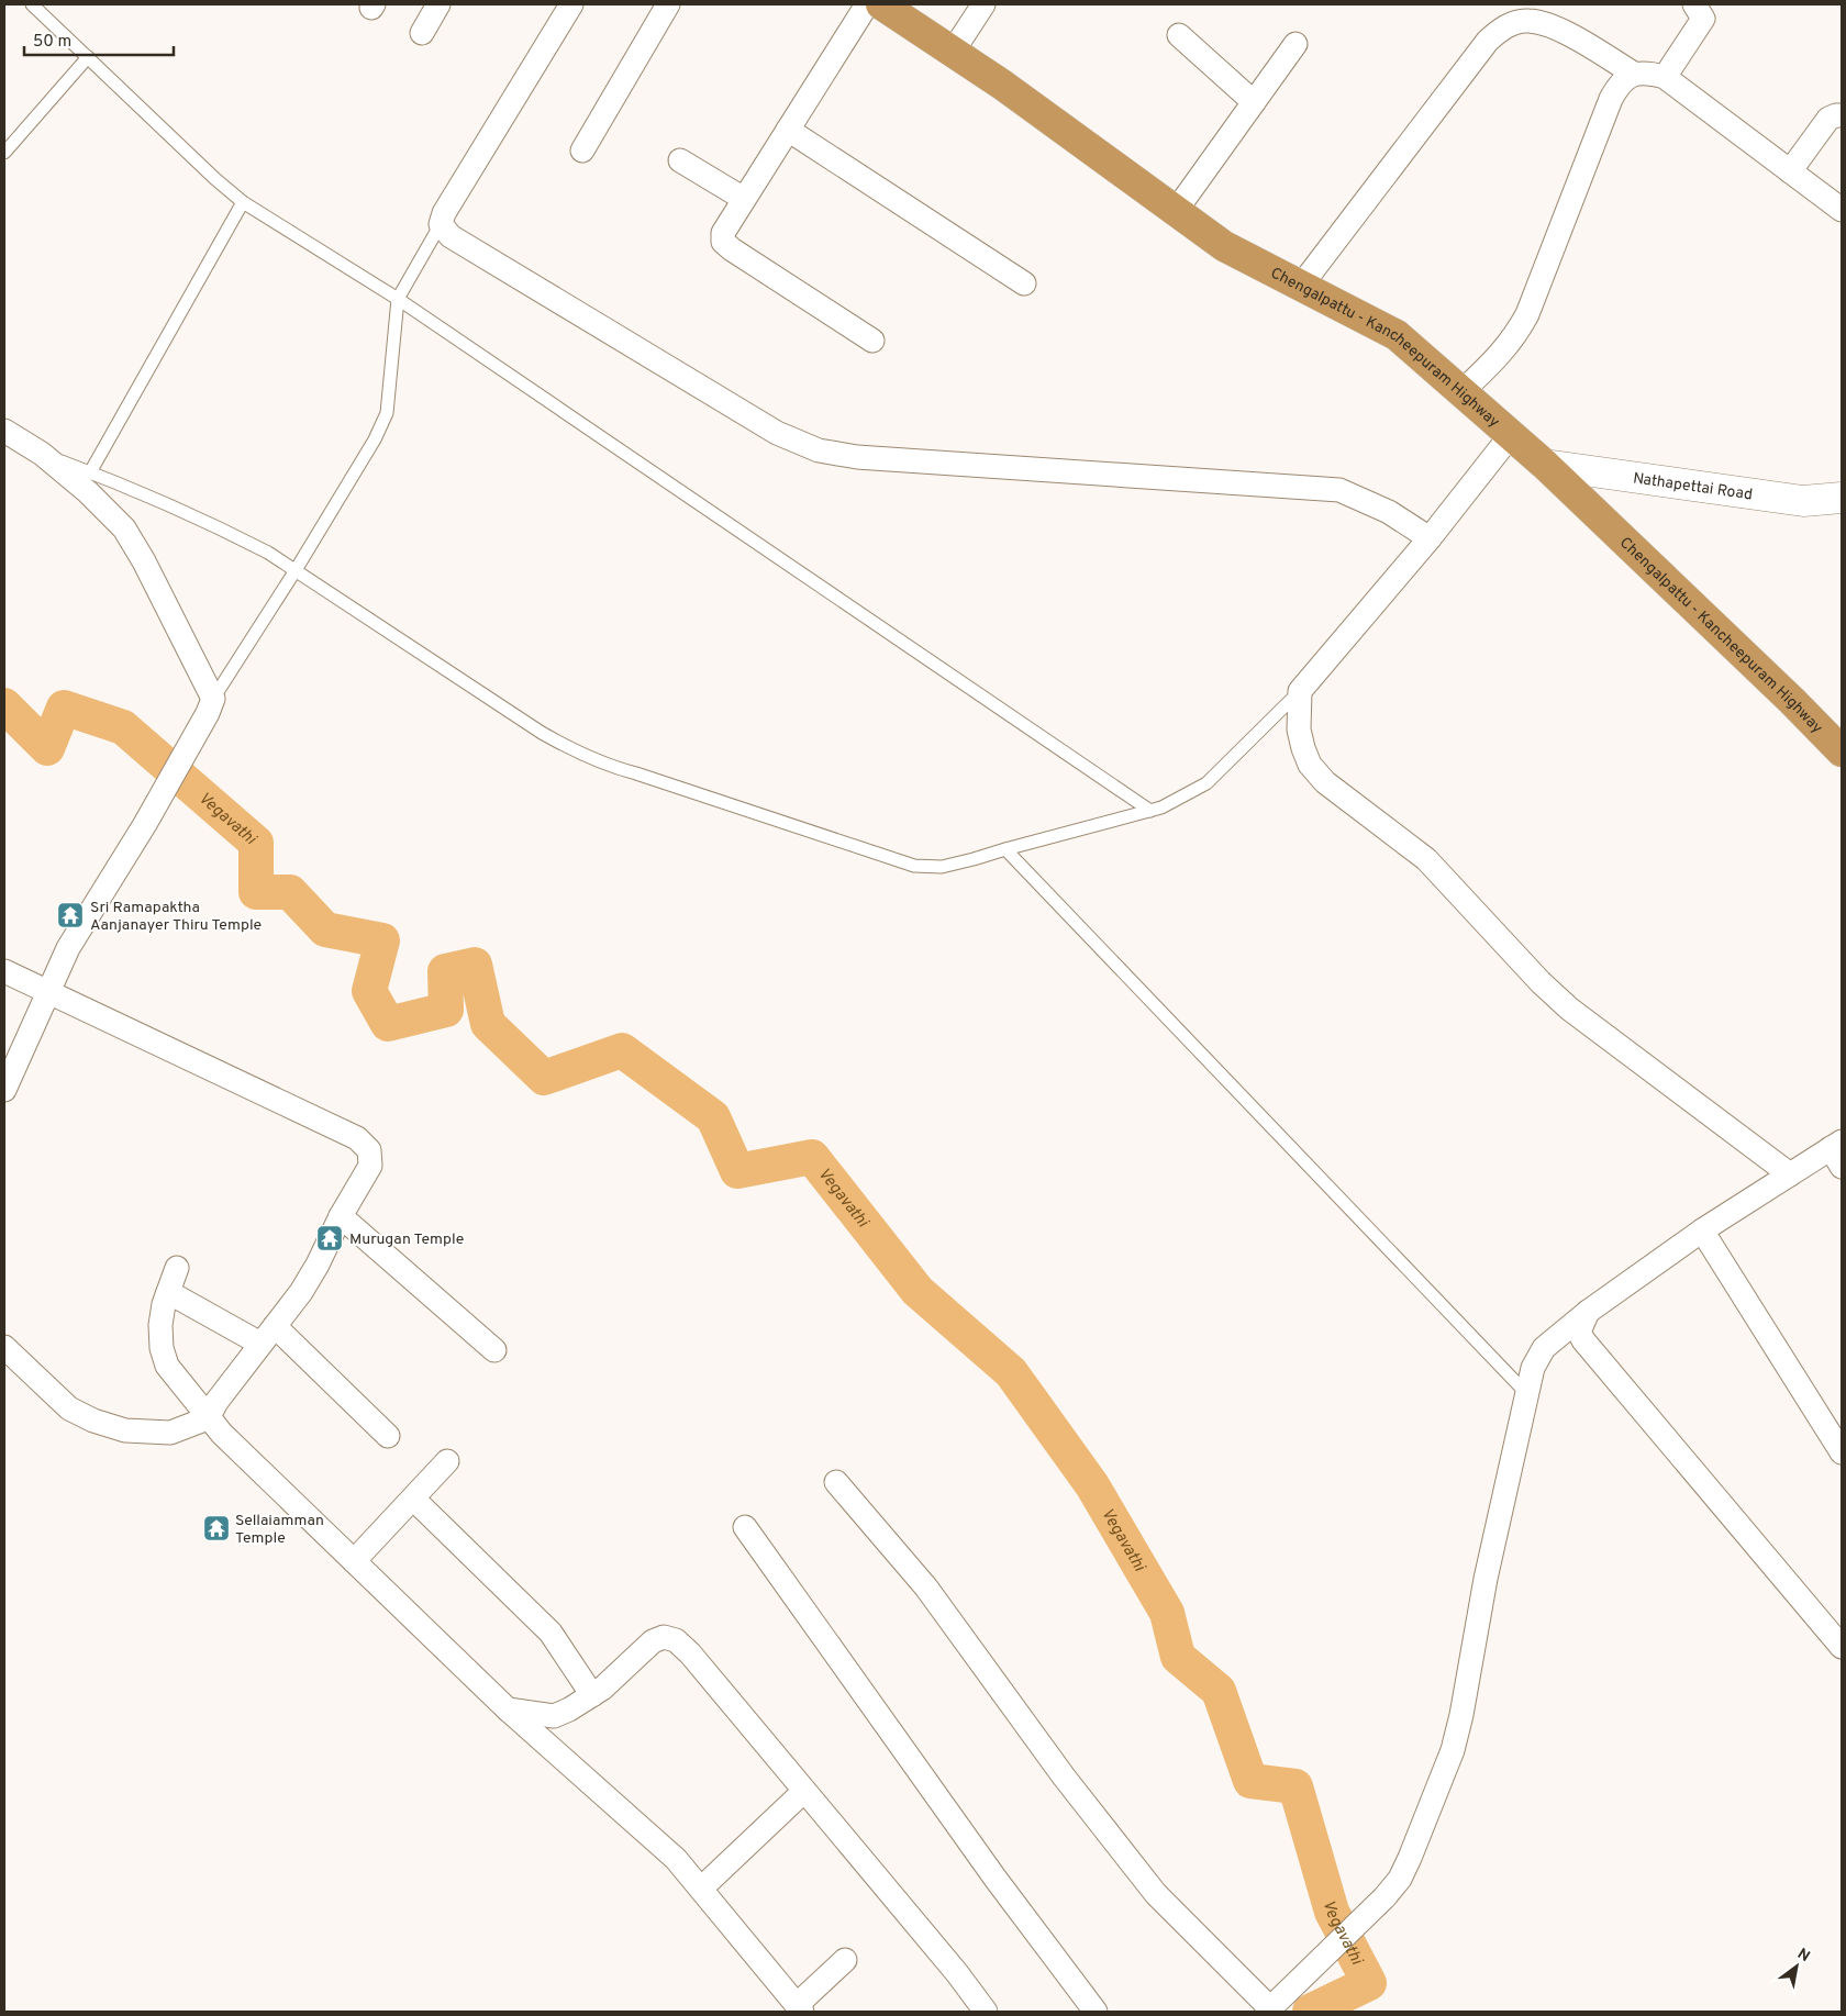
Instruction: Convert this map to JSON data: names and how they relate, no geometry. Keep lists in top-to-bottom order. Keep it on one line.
{"streets":{"highway":["Chengalpattu - Kancheepuram Highway"],"street":["Nathapettai Road"]},"crossings":[["Chengalpattu - Kancheepuram Highway","Nathapettai Road"]],"water":["Vegavathi"],"places":{"temple":["Sri Ramapaktha Aanjanayer Thiru Temple","Murugan Temple","Sellaiamman Temple"]},"scale_bar":"50 m","north":"top right"}
